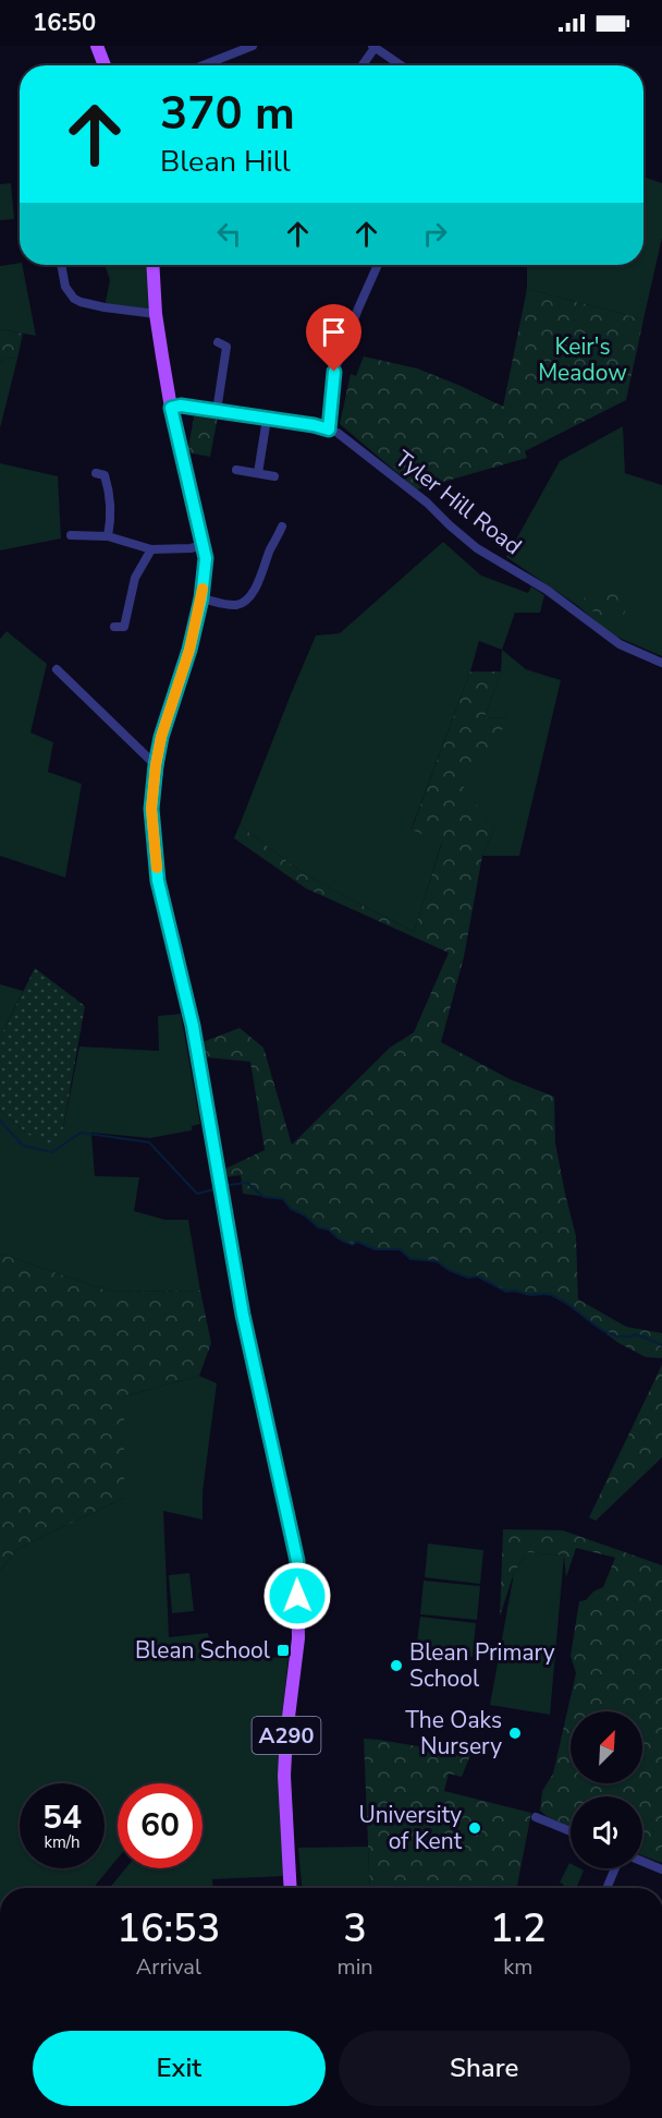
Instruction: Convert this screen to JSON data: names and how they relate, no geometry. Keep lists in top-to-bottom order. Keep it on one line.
{"streets":{"main road":["A290"],"street":["Tyler Hill Road"]},"crossings":[["Tyler Hill Road","A290"]],"parks":["Keir's Meadow"],"places":{"transit":["Blean School"],"other":["Blean Primary School","The Oaks Nursery","University of Kent"]},"north":"top right","page":{"status":"16:50","turn":["370 m","Blean Hill"],"speed":"54 km/h","limit":"60","eta":["16:53","Arrival","3","min","1.2","km"],"buttons":["Exit","Share"]}}
